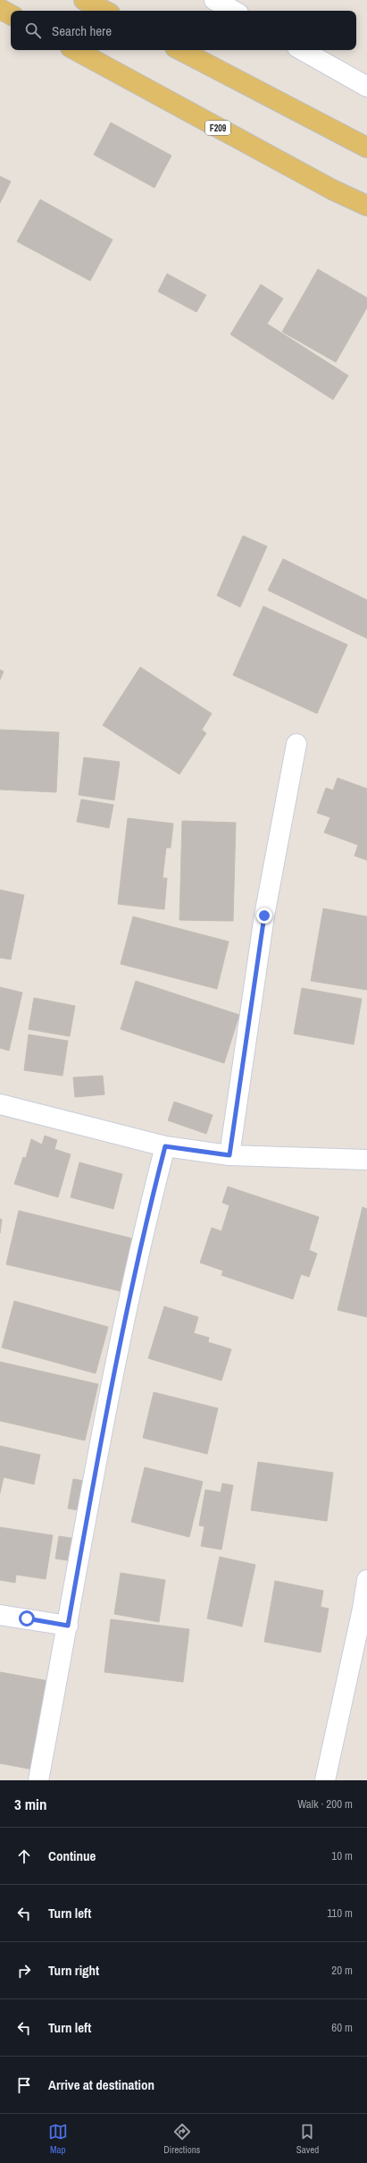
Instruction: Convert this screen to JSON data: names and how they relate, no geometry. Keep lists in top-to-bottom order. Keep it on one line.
{"streets":{"main road":["F209"]},"page":{"search":"Search here","heading":["3 min","Walk · 200 m"],"list":[["Continue","10 m"],["Turn left","110 m"],["Turn right","20 m"],["Turn left","60 m"],"Arrive at destination"],"nav":["Map","Directions","Saved"]}}
